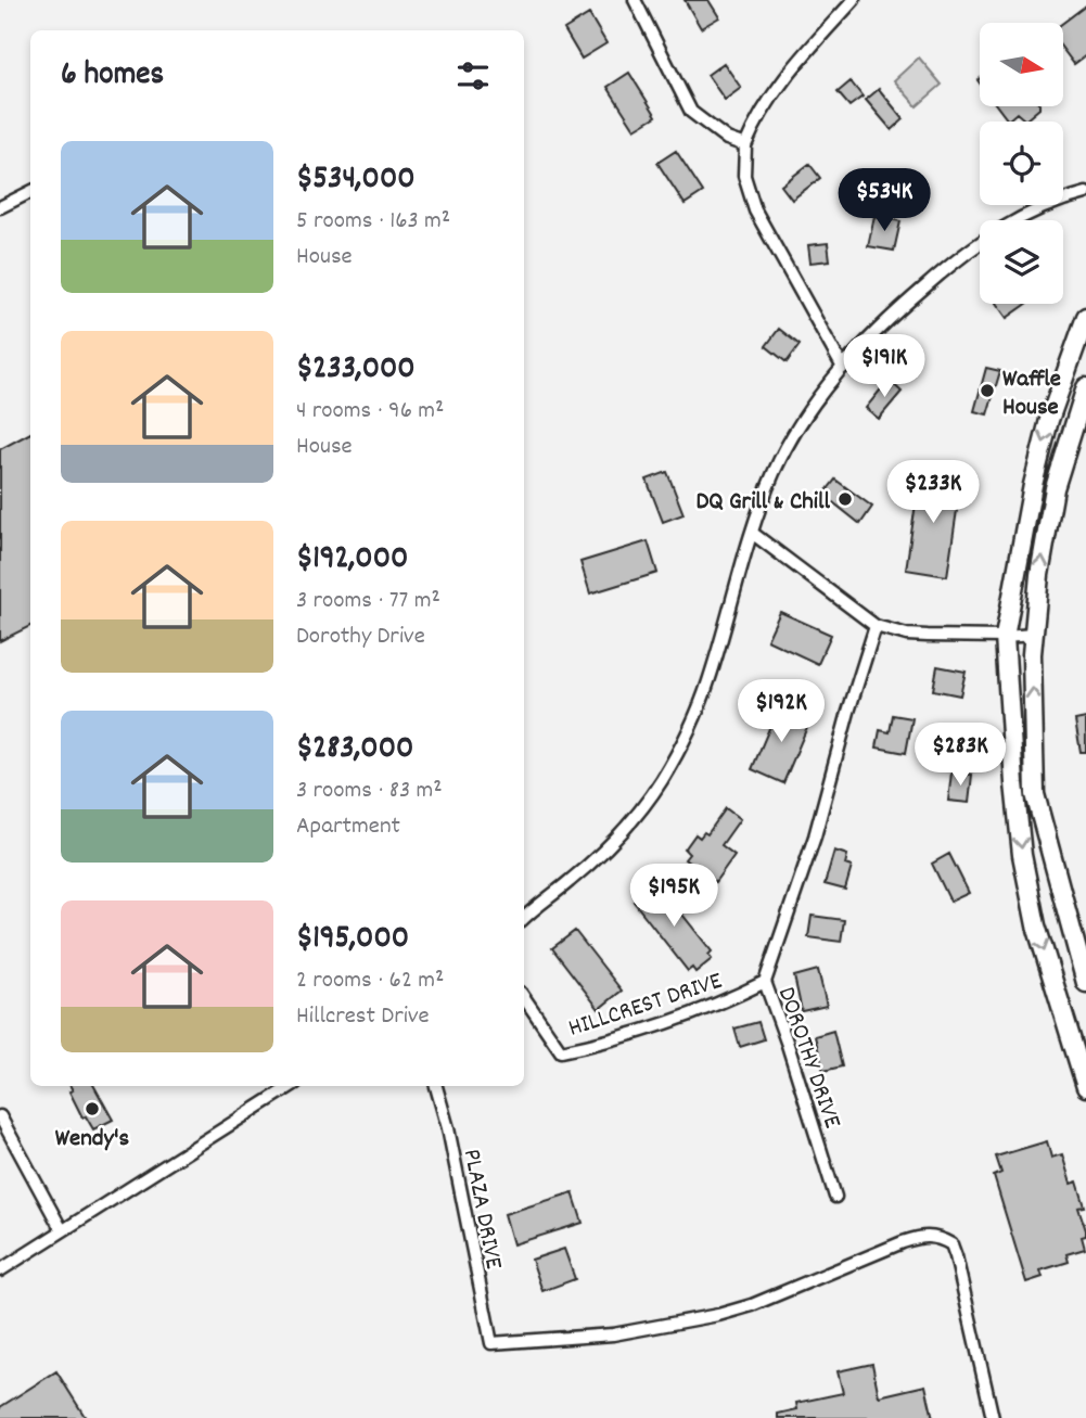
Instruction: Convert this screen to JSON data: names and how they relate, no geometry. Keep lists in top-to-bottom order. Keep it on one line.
{"streets":{"street":["HILLCREST DRIVE","DOROTHY DRIVE","PLAZA DRIVE"]},"crossings":[["HILLCREST DRIVE","DOROTHY DRIVE"]],"places":["Waffle House","DQ Grill & Chill","Wendy's"],"north":"right","page":{"heading":"6 homes","list":[{"name":"$534,000","note":"5 rooms · 163 m² · House"},{"name":"$233,000","note":"4 rooms · 96 m² · House"},{"name":"$192,000","note":"3 rooms · 77 m² · Dorothy Drive"},{"name":"$283,000","note":"3 rooms · 83 m² · Apartment"},{"name":"$195,000","note":"2 rooms · 62 m² · Hillcrest Drive"}],"price":["$534K","$191K","$233K","$192K","$283K","$195K"]}}
